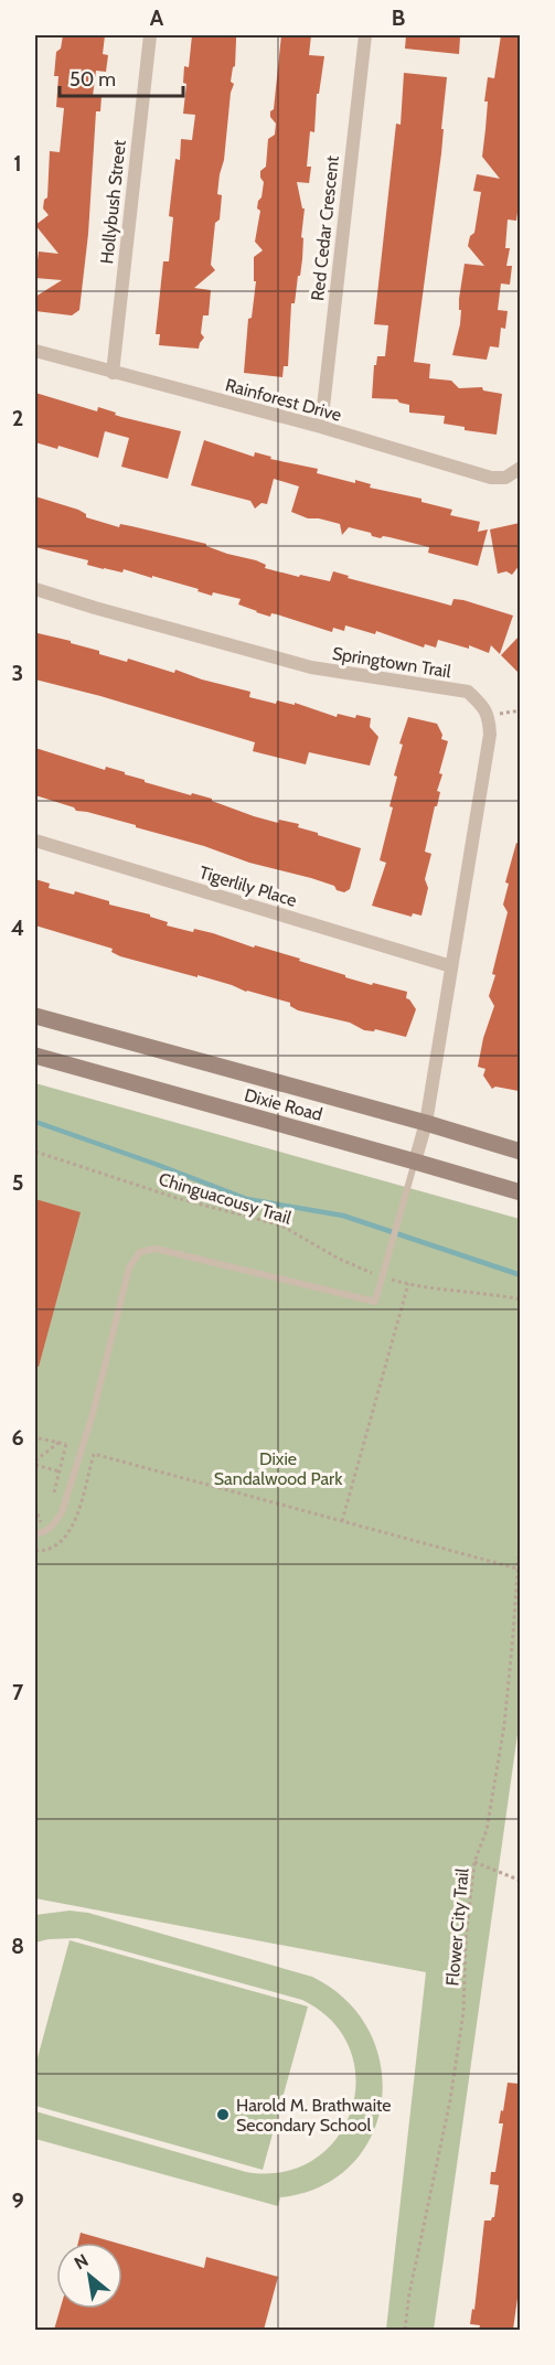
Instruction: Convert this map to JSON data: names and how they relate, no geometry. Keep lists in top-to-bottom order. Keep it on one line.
{"streets":{"main road":["Dixie Road"],"street":["Hollybush Street","Red Cedar Crescent","Rainforest Drive","Springtown Trail","Tigerlily Place"],"path":["Chinguacousy Trail","Flower City Trail"]},"crossings":[["Hollybush Street","Rainforest Drive"],["Red Cedar Crescent","Rainforest Drive"]],"parks":["Dixie Sandalwood Park"],"places":["Harold M. Brathwaite Secondary School"],"scale_bar":"50 m","north":"top left","grid":{"columns":["A","B"],"rows":["1","2","3","4","5","6","7","8","9"]}}
